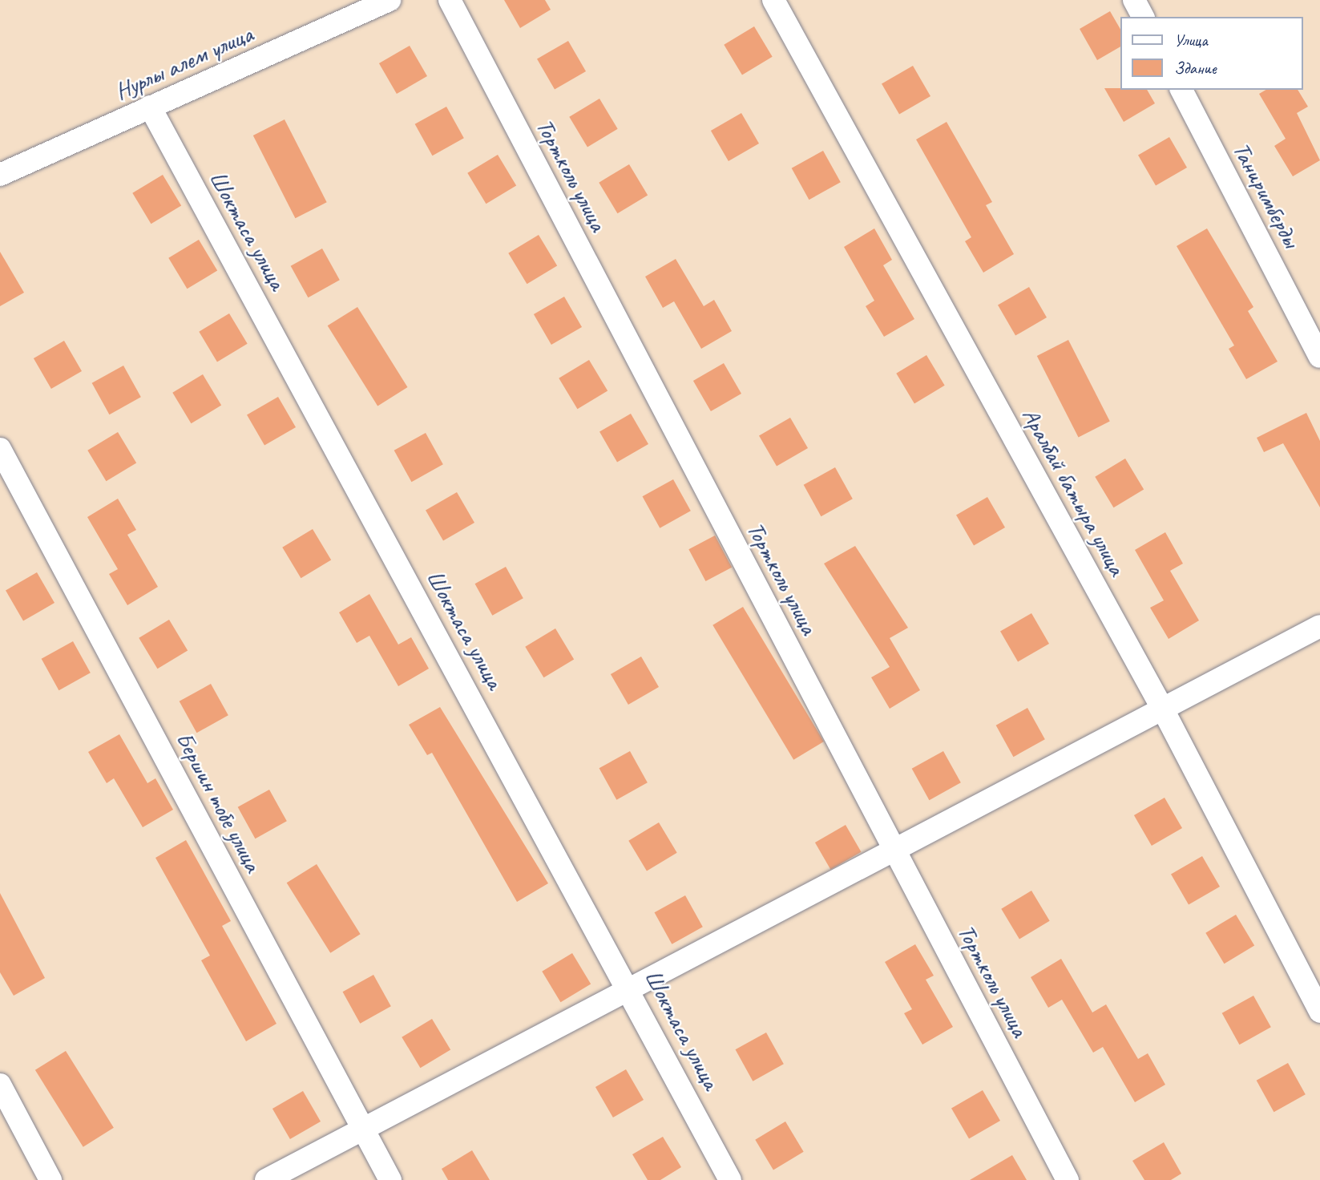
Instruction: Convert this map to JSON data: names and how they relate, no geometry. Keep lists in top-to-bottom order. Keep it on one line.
{"streets":{"street":["Нурлы алем улица","Тортколь улица","Таниримберды","Шоктаса улица","Аралбай батыра улица","Бершин тобе улица"]},"crossings":[["Нурлы алем улица","Шоктаса улица"]],"legend":["Улица","Здание"]}
